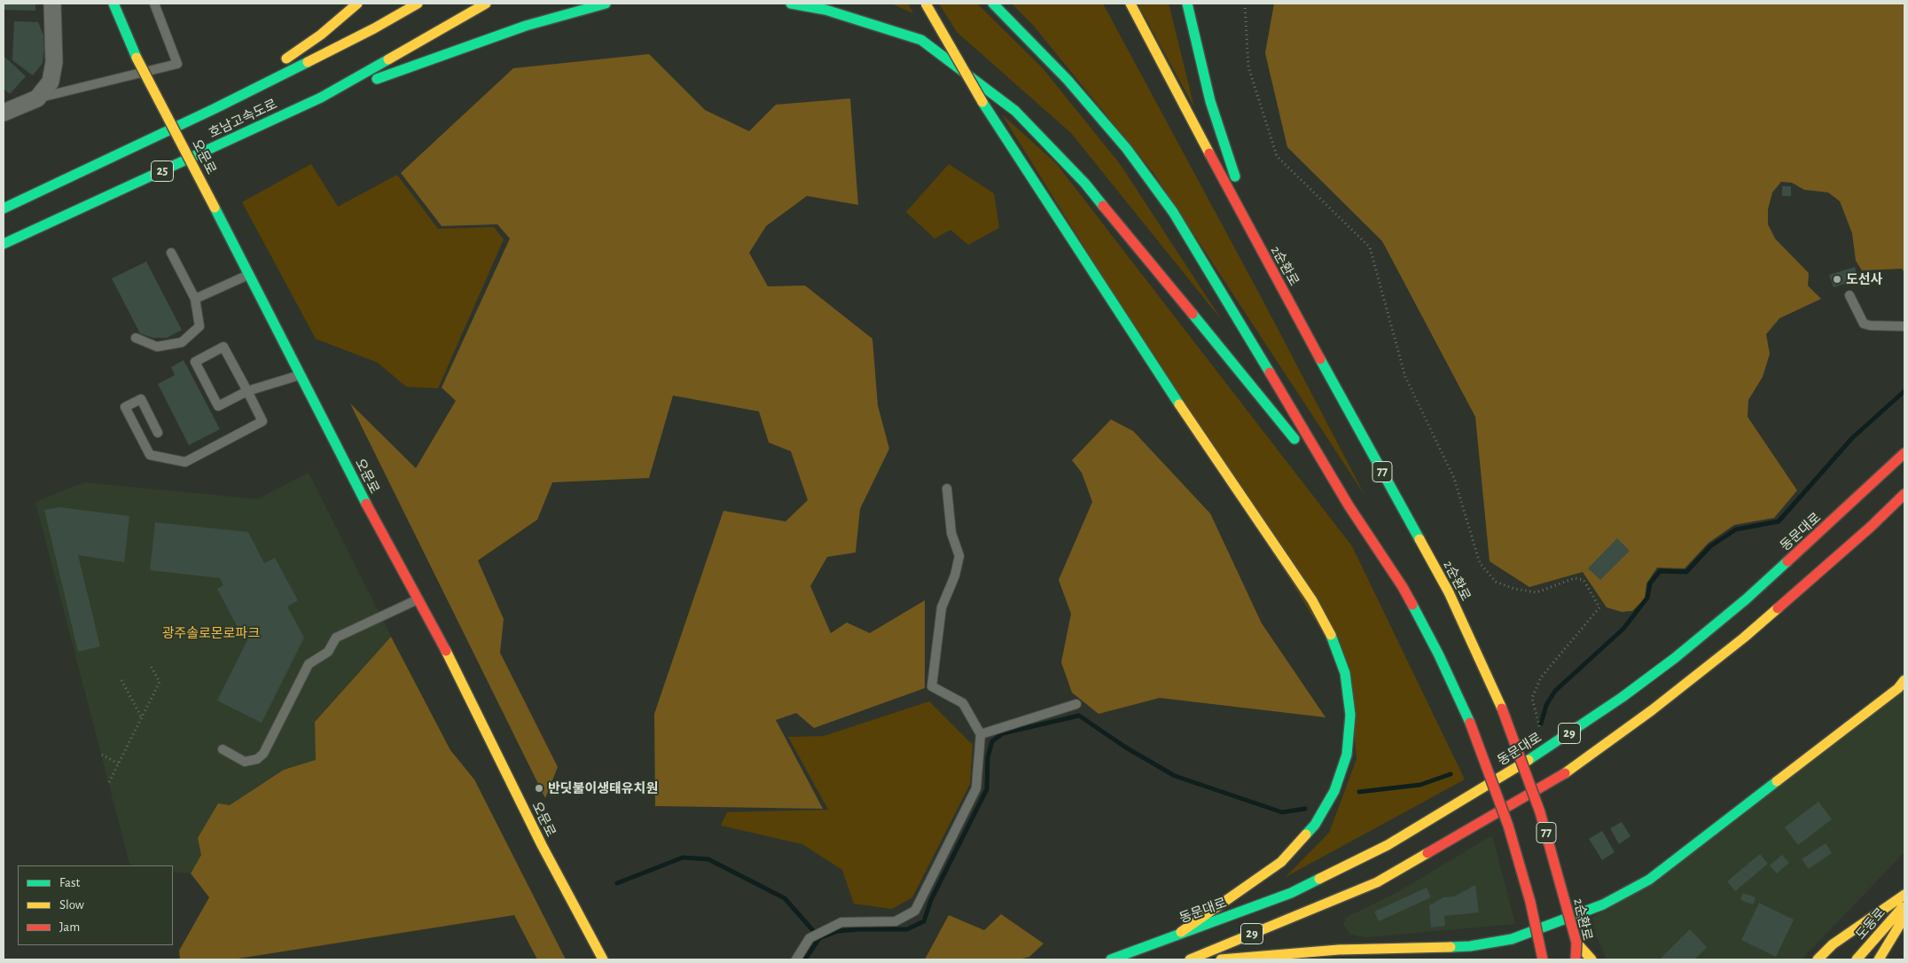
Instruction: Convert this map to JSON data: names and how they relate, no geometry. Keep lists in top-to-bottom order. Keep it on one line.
{"streets":{"main road":["호남고속도로","오문로","25","2순환로","77","동문대로","29","도동로"]},"parks":["광주솔로몬로파크"],"places":["도선사","반딧불이생태유치원"],"legend":["Fast","Slow","Jam"]}
